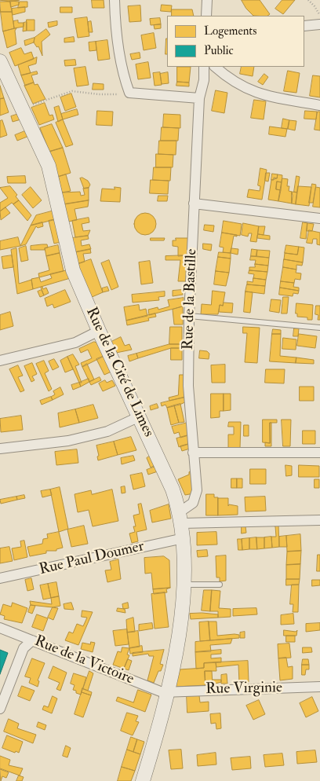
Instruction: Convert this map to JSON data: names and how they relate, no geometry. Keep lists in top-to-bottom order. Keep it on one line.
{"streets":{"street":["Rue de la Bastille","Rue de la Cité de Limes","Rue Paul Doumer","Rue de la Victoire","Rue Virginie"]},"crossings":[["Rue de la Bastille","Rue de la Cité de Limes"],["Rue de la Cité de Limes","Rue Paul Doumer"],["Rue de la Cité de Limes","Rue de la Victoire"],["Rue de la Cité de Limes","Rue Virginie"],["Rue de la Victoire","Rue Virginie"]],"legend":["Logements","Public"]}
